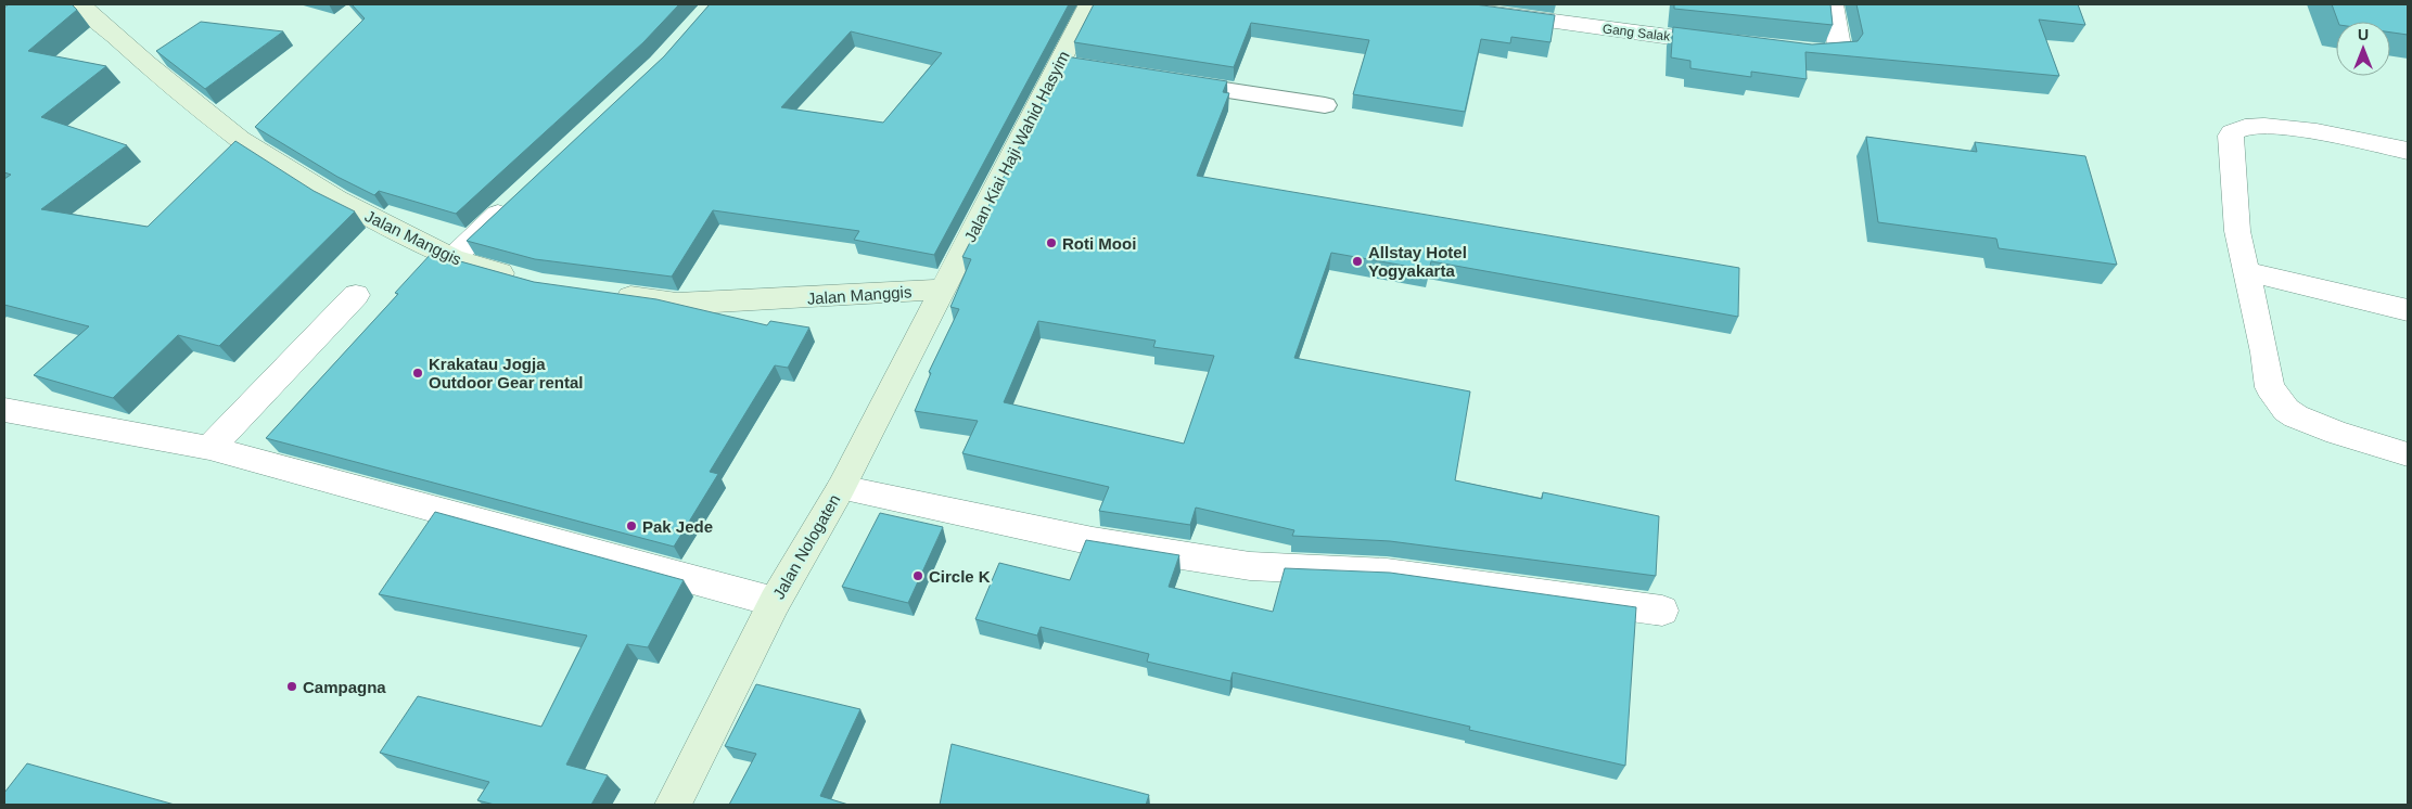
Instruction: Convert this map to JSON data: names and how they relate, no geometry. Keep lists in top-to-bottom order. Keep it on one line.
{"streets":{"street":["Gang Salak","Jalan Kiai Haji Wahid Hasyim","Jalan Manggis","Jalan Nologaten"]},"crossings":[["Jalan Kiai Haji Wahid Hasyim","Jalan Manggis"],["Jalan Kiai Haji Wahid Hasyim","Jalan Nologaten"],["Jalan Manggis","Jalan Nologaten"]],"places":["Roti Mooi","Allstay Hotel Yogyakarta","Krakatau Jogja Outdoor Gear rental","Pak Jede","Circle K","Campagna"],"north":"top"}
